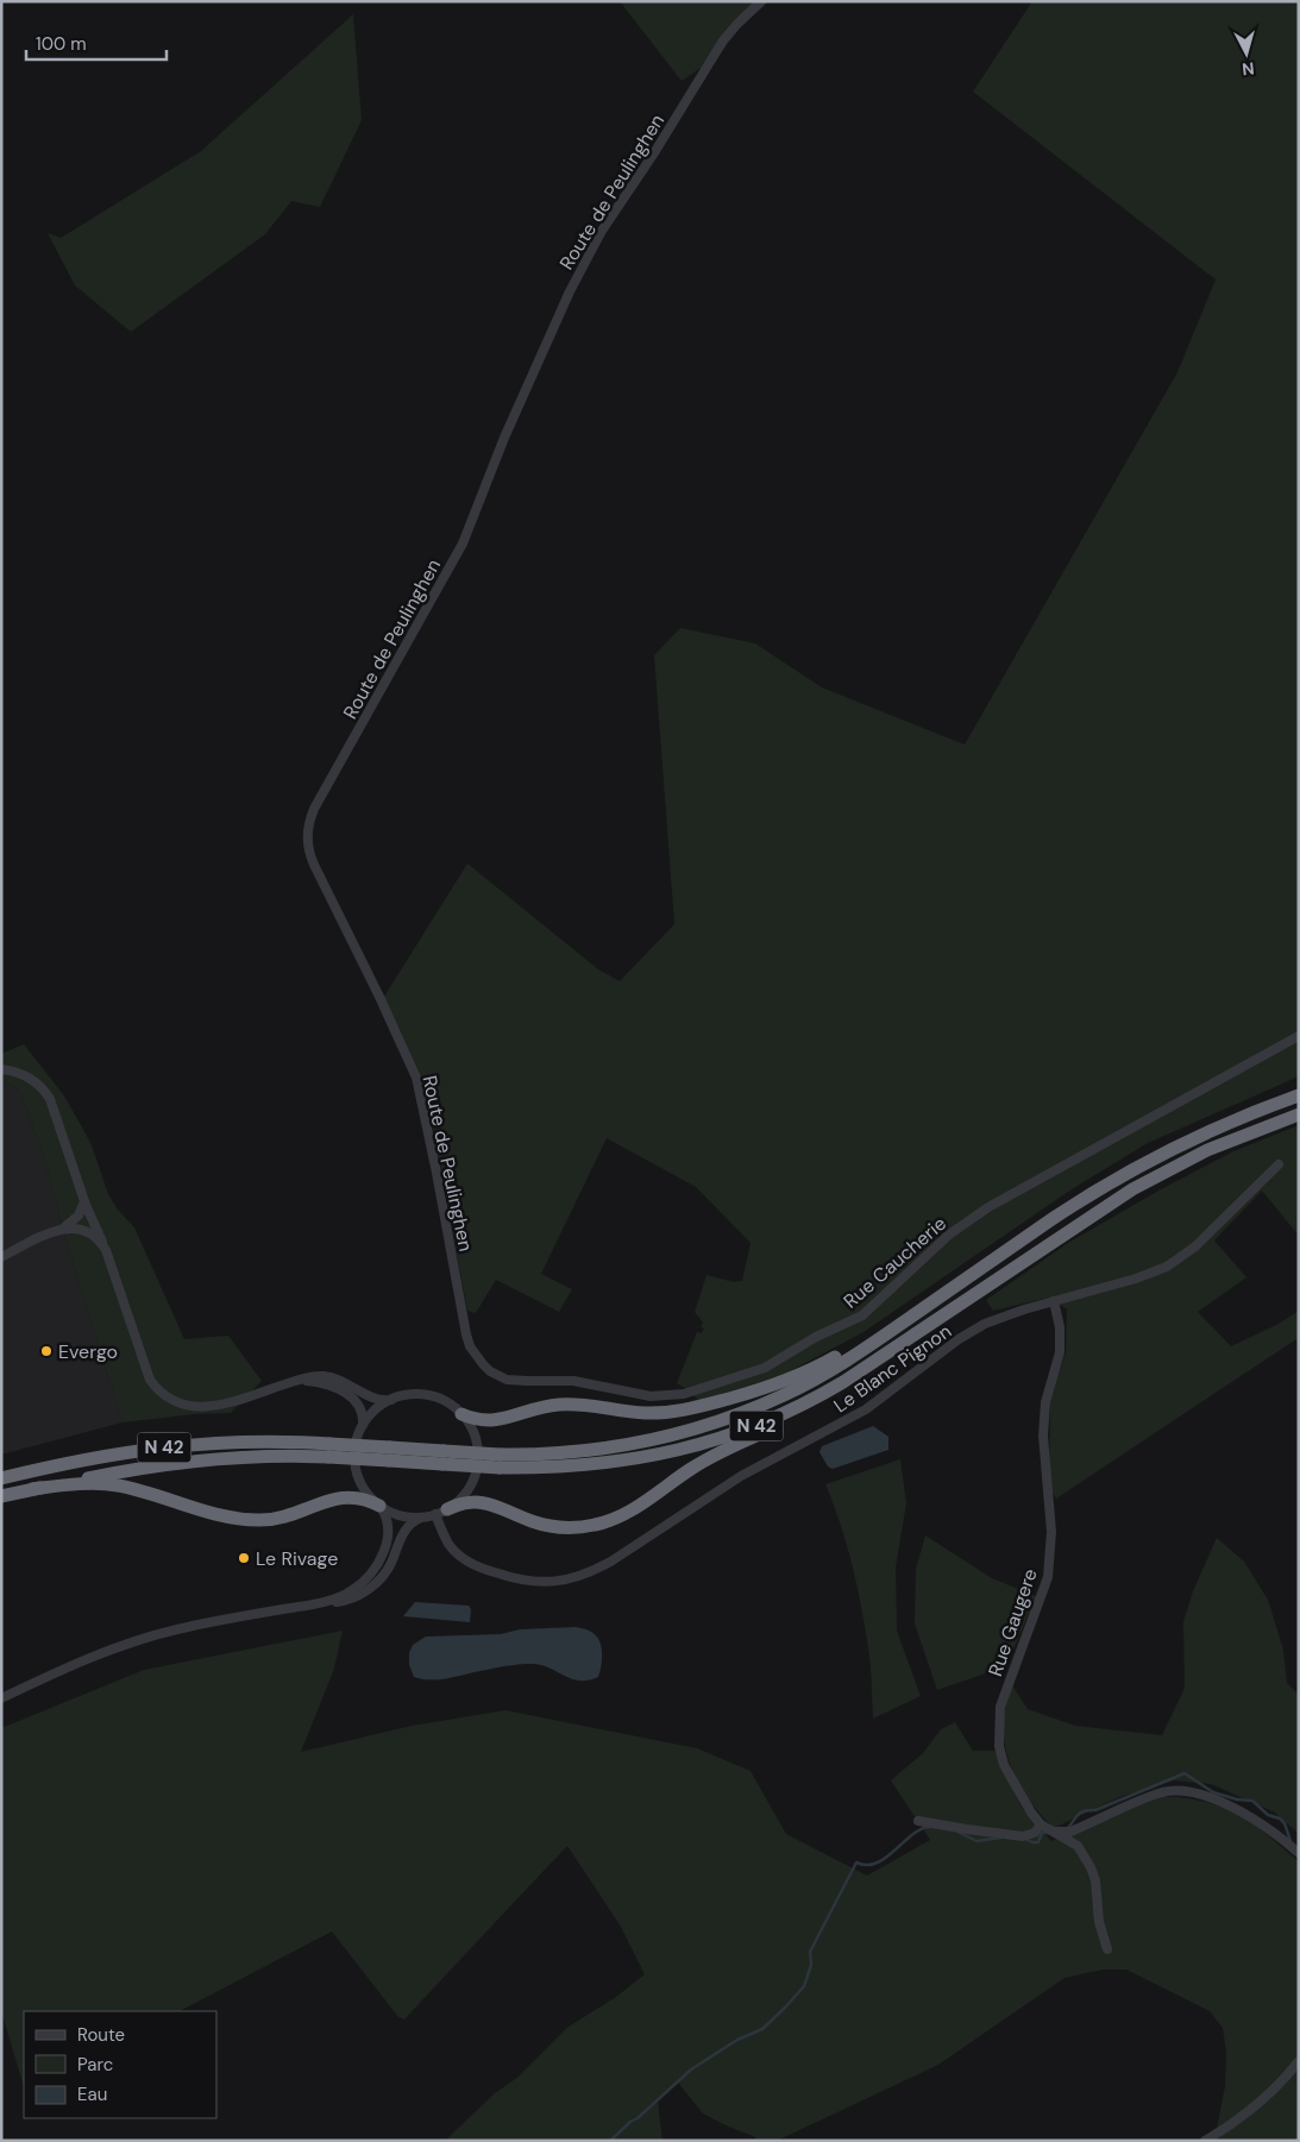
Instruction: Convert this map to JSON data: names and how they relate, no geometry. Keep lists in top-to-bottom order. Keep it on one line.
{"streets":{"highway":["N 42"],"street":["Route de Peulinghen","Rue Caucherie","Le Blanc Pignon","Rue Gaugere"]},"crossings":[["Route de Peulinghen","Rue Caucherie"],["Le Blanc Pignon","Rue Gaugere"]],"places":["Evergo","Le Rivage"],"legend":["Route","Parc","Eau"],"scale_bar":"100 m","north":"bottom"}
